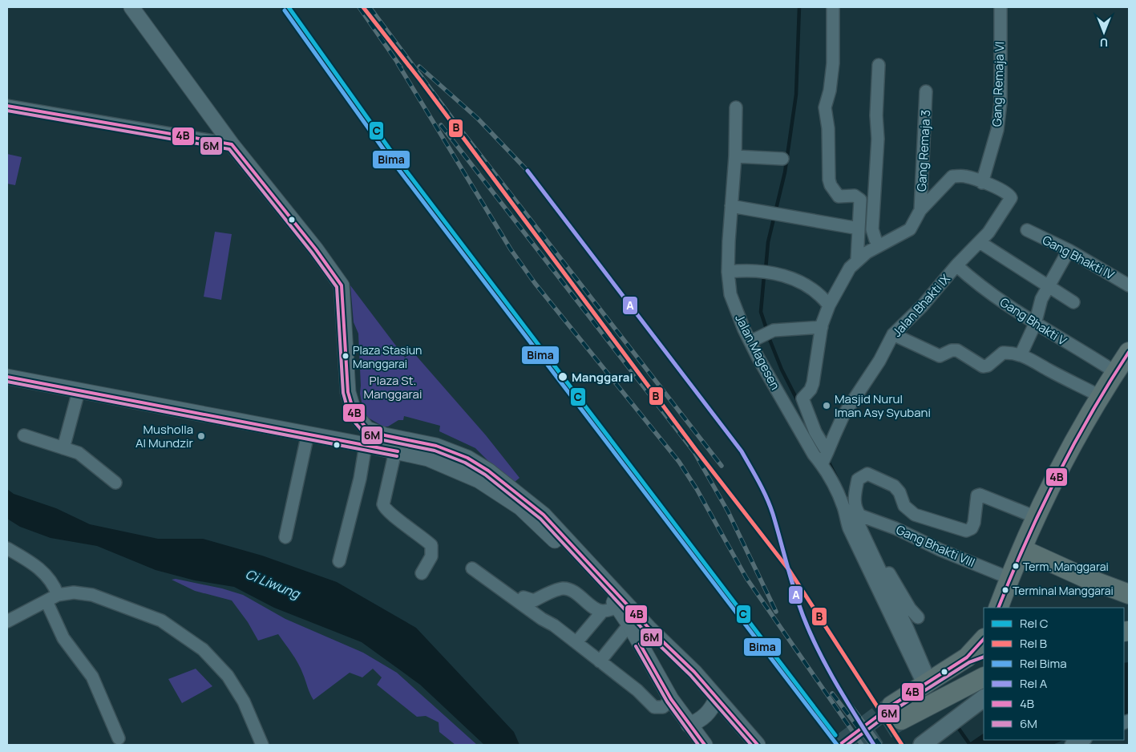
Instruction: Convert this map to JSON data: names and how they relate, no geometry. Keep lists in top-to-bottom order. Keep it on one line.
{"streets":{"street":["Gang Remaja VI","Gang Remaja 3","Gang Bhakti IV","Jalan Bhakti IX","Gang Bhakti V","Jalan Magesen","Gang Bhakti VIII"]},"crossings":[["Gang Remaja VI","Jalan Bhakti IX"],["Jalan Bhakti IX","Gang Bhakti V"],["Jalan Bhakti IX","Jalan Magesen"]],"water":["Ci Liwung"],"parks":["Plaza St. Manggarai"],"places":["Plaza Stasiun Manggarai","Manggarai","Masjid Nurul Iman Asy Syubani","Musholla Al Mundzir","Term. Manggarai","Terminal Manggarai"],"lines":["rail line C","rail line B","rail line Bima","transit line 4B","transit line 6M","rail line A"],"legend":["Rel C","Rel B","Rel Bima","Rel A","4B","6M"],"north":"bottom"}
